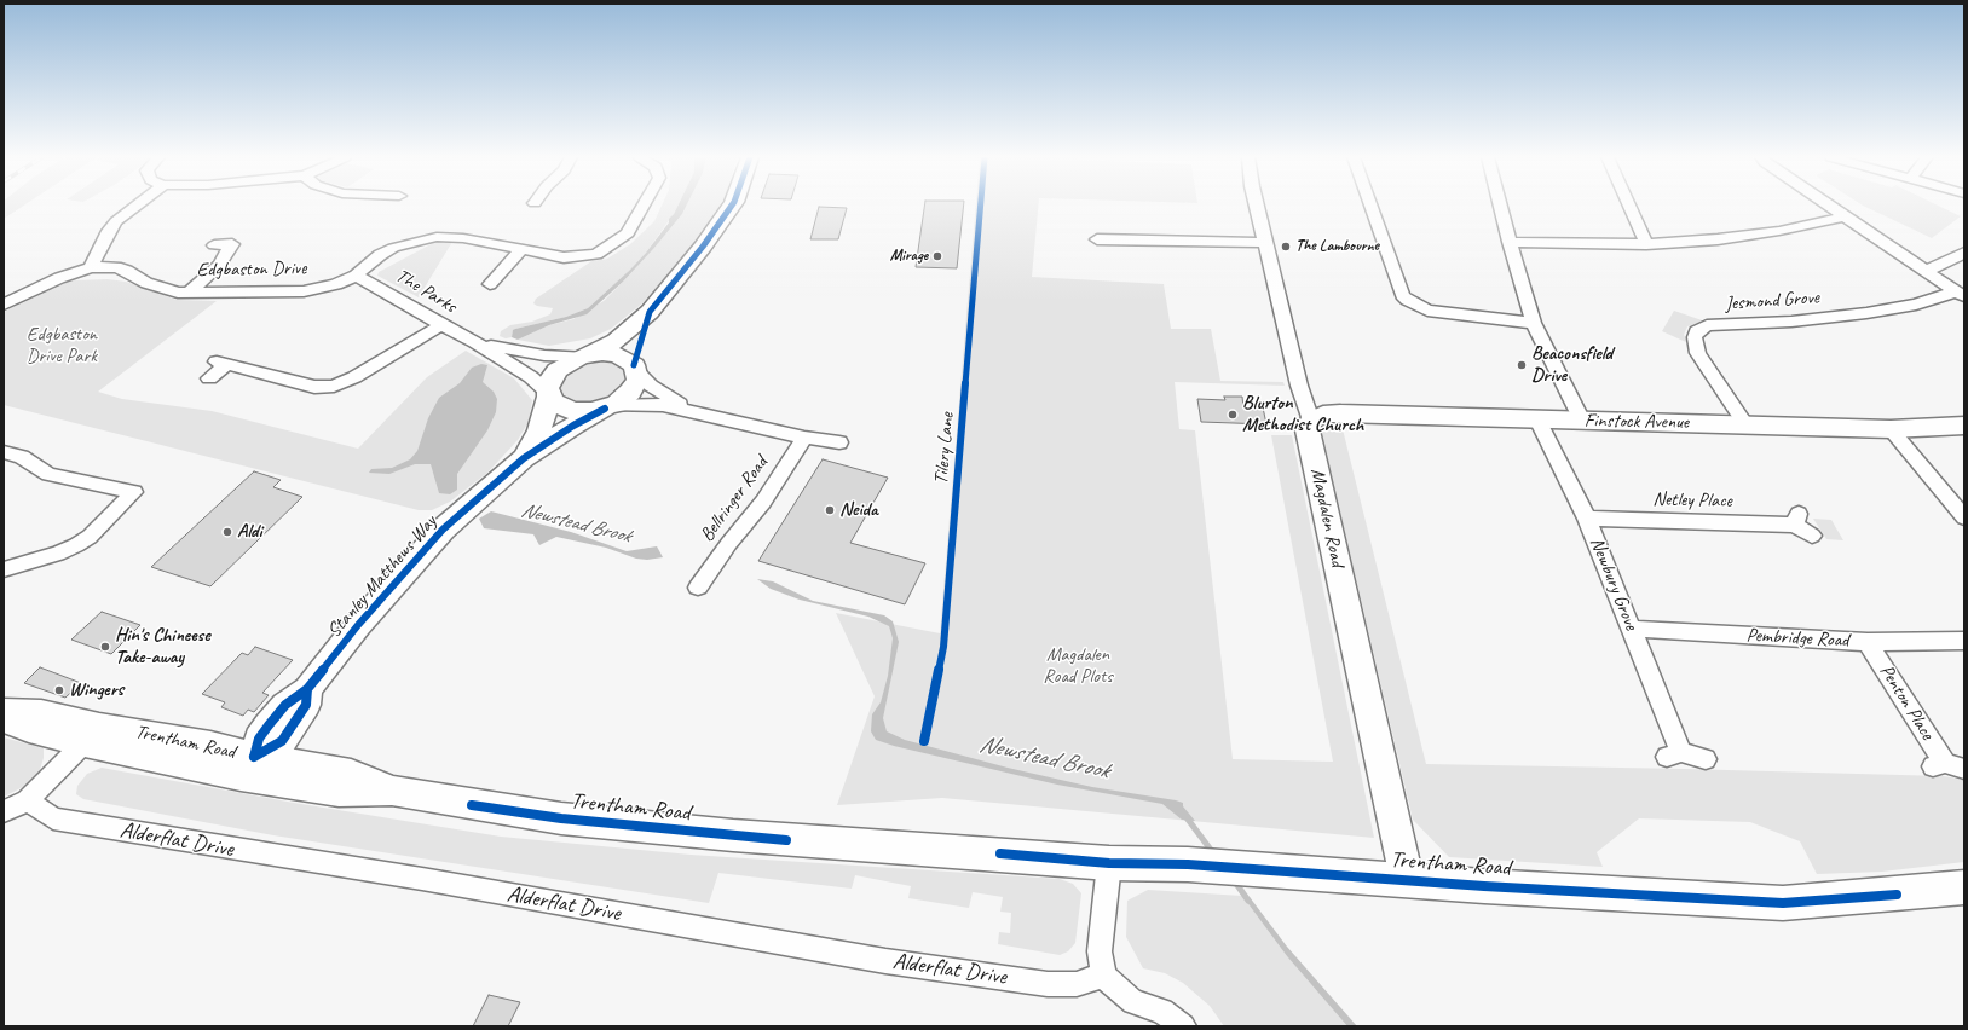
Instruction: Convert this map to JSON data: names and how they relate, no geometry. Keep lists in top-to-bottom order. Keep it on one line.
{"streets":{"main road":["Finstock Avenue","Magdalen Road","Stanley Matthews Way","Trentham Road"],"street":["Edgbaston Drive","The Parks","Jesmond Grove","Bellringer Road","Netley Place","Newbury Grove","Pembridge Road","Penton Place","Alderflat Drive"],"cycle path":["Tilery Lane"]},"crossings":[["Edgbaston Drive","The Parks"],["The Parks","Bellringer Road"],["The Parks","Stanley Matthews Way"],["Jesmond Grove","Finstock Avenue"],["Finstock Avenue","Magdalen Road"],["Finstock Avenue","Newbury Grove"],["Bellringer Road","Stanley Matthews Way"],["Netley Place","Newbury Grove"],["Magdalen Road","Trentham Road"],["Stanley Matthews Way","Trentham Road"],["Newbury Grove","Pembridge Road"],["Pembridge Road","Penton Place"]],"water":["Newstead Brook"],"parks":["Edgbaston Drive Park","Magdalen Road Plots"],"places":["The Lambourne","Mirage","Beaconsfield Drive","Blurton Methodist Church","Neida","Aldi","Hin's Chineese Take-away","Wingers"]}
